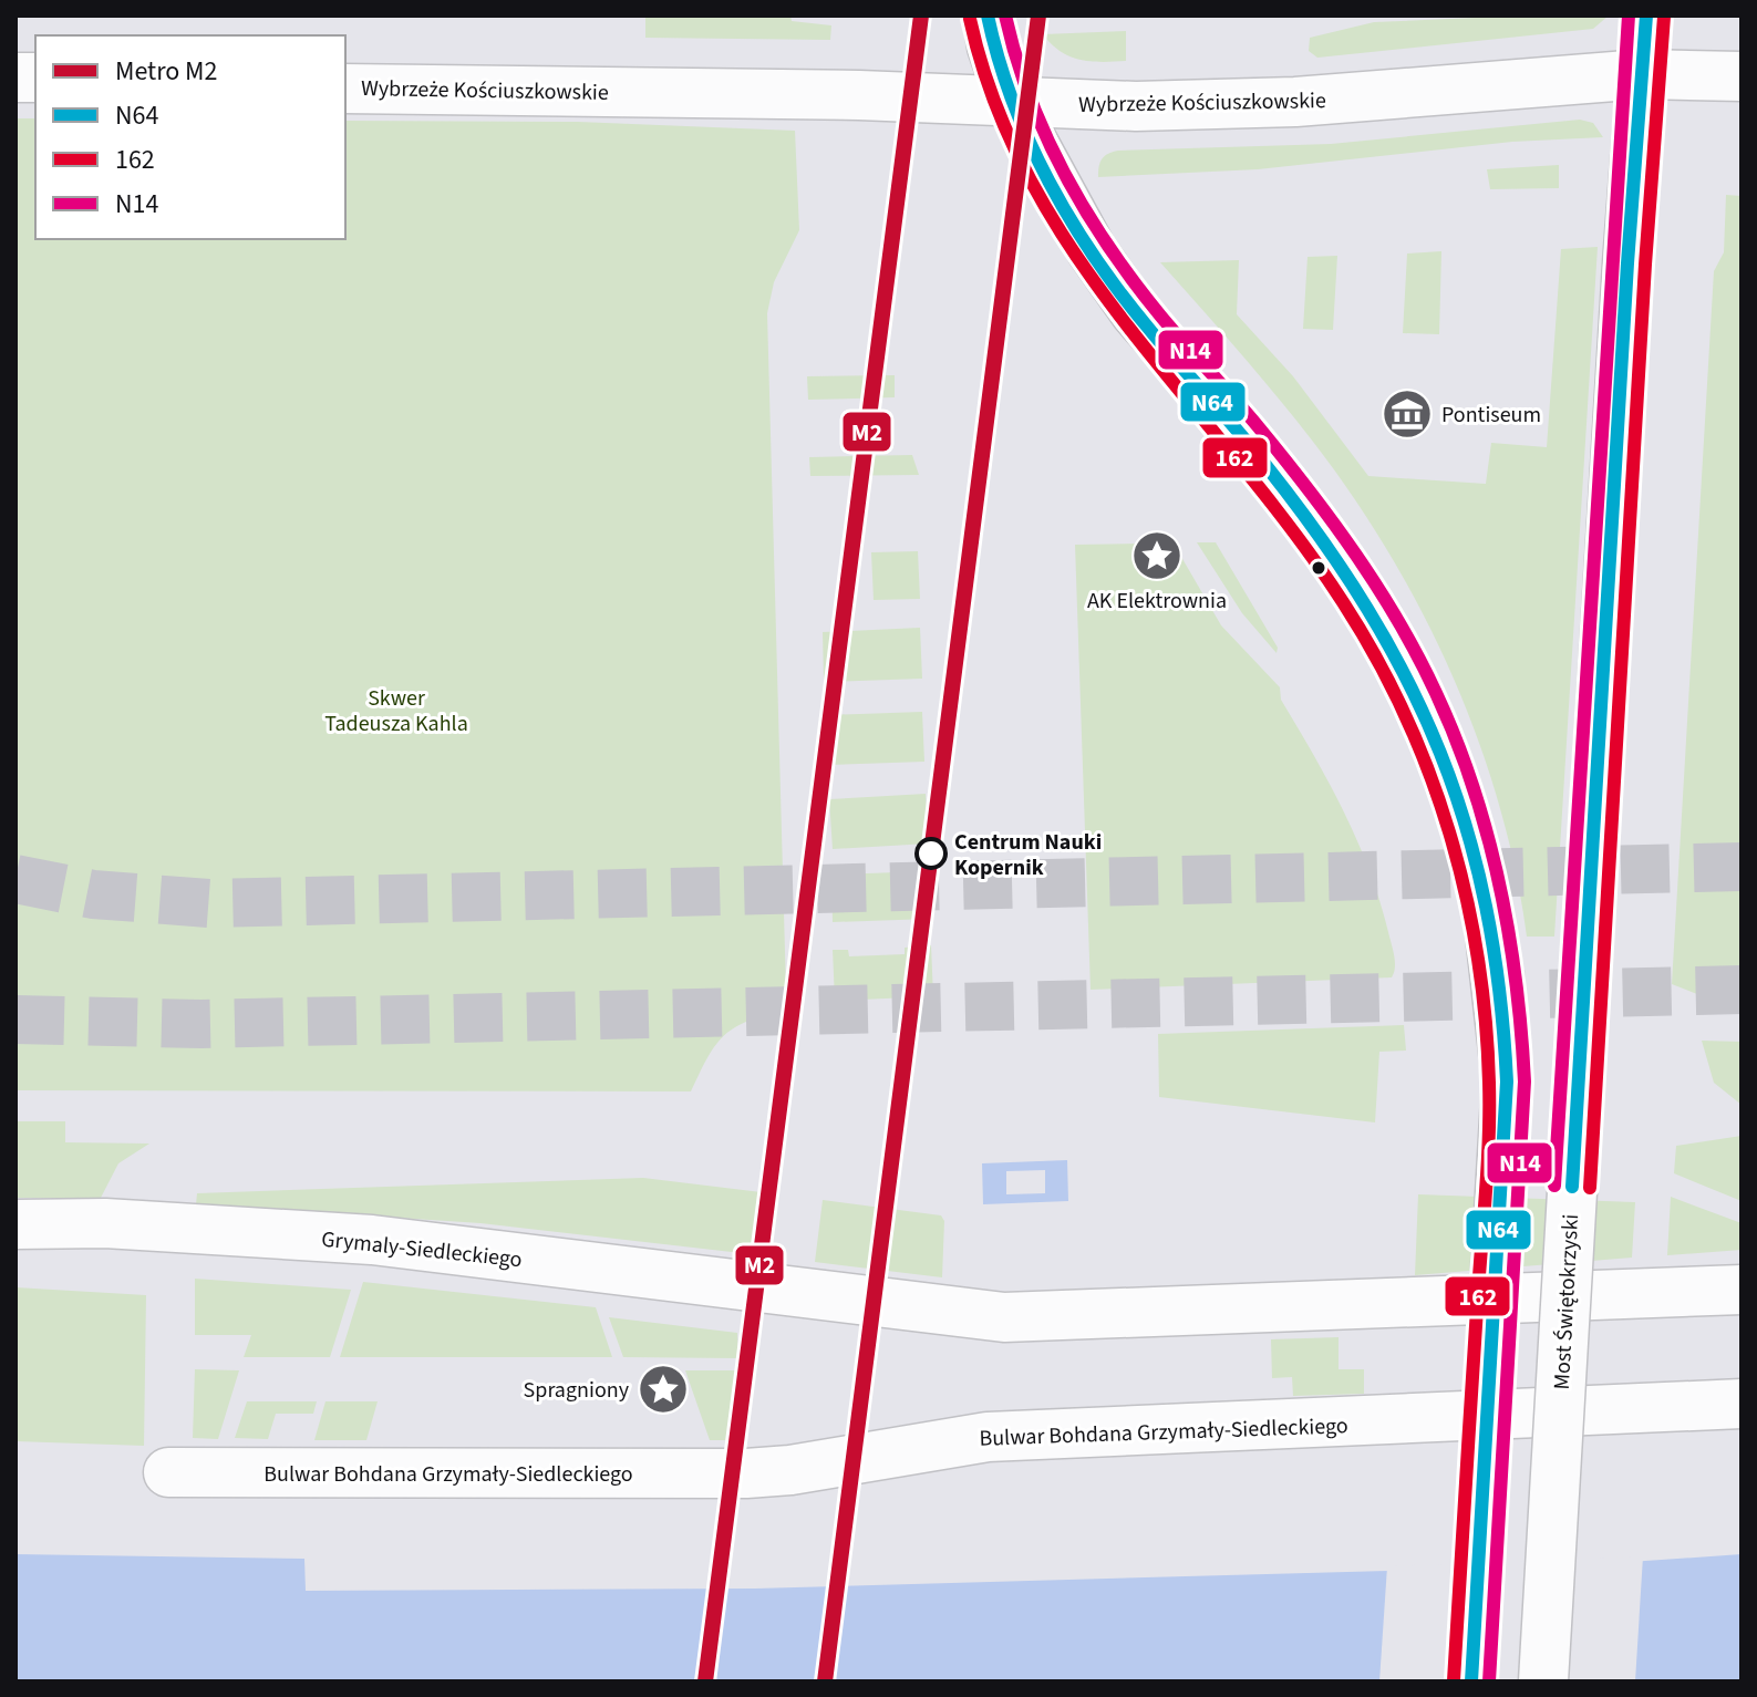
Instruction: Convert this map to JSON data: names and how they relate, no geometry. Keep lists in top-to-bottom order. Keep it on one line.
{"streets":{"street":["Wybrzeże Kościuszkowskie","Grymaly-Siedleckiego","Most Świętokrzyski","Bulwar Bohdana Grzymały-Siedleckiego"]},"crossings":[["Wybrzeże Kościuszkowskie","Most Świętokrzyski"]],"parks":["Skwer Tadeusza Kahla"],"places":{"museum":["Pontiseum"],"place":["AK Elektrownia","Spragniony"],"other":["Centrum Nauki Kopernik"]},"lines":["metro line M2","transit line N64","transit line N14","transit line 162"],"legend":["Metro M2","N64","162","N14"]}
